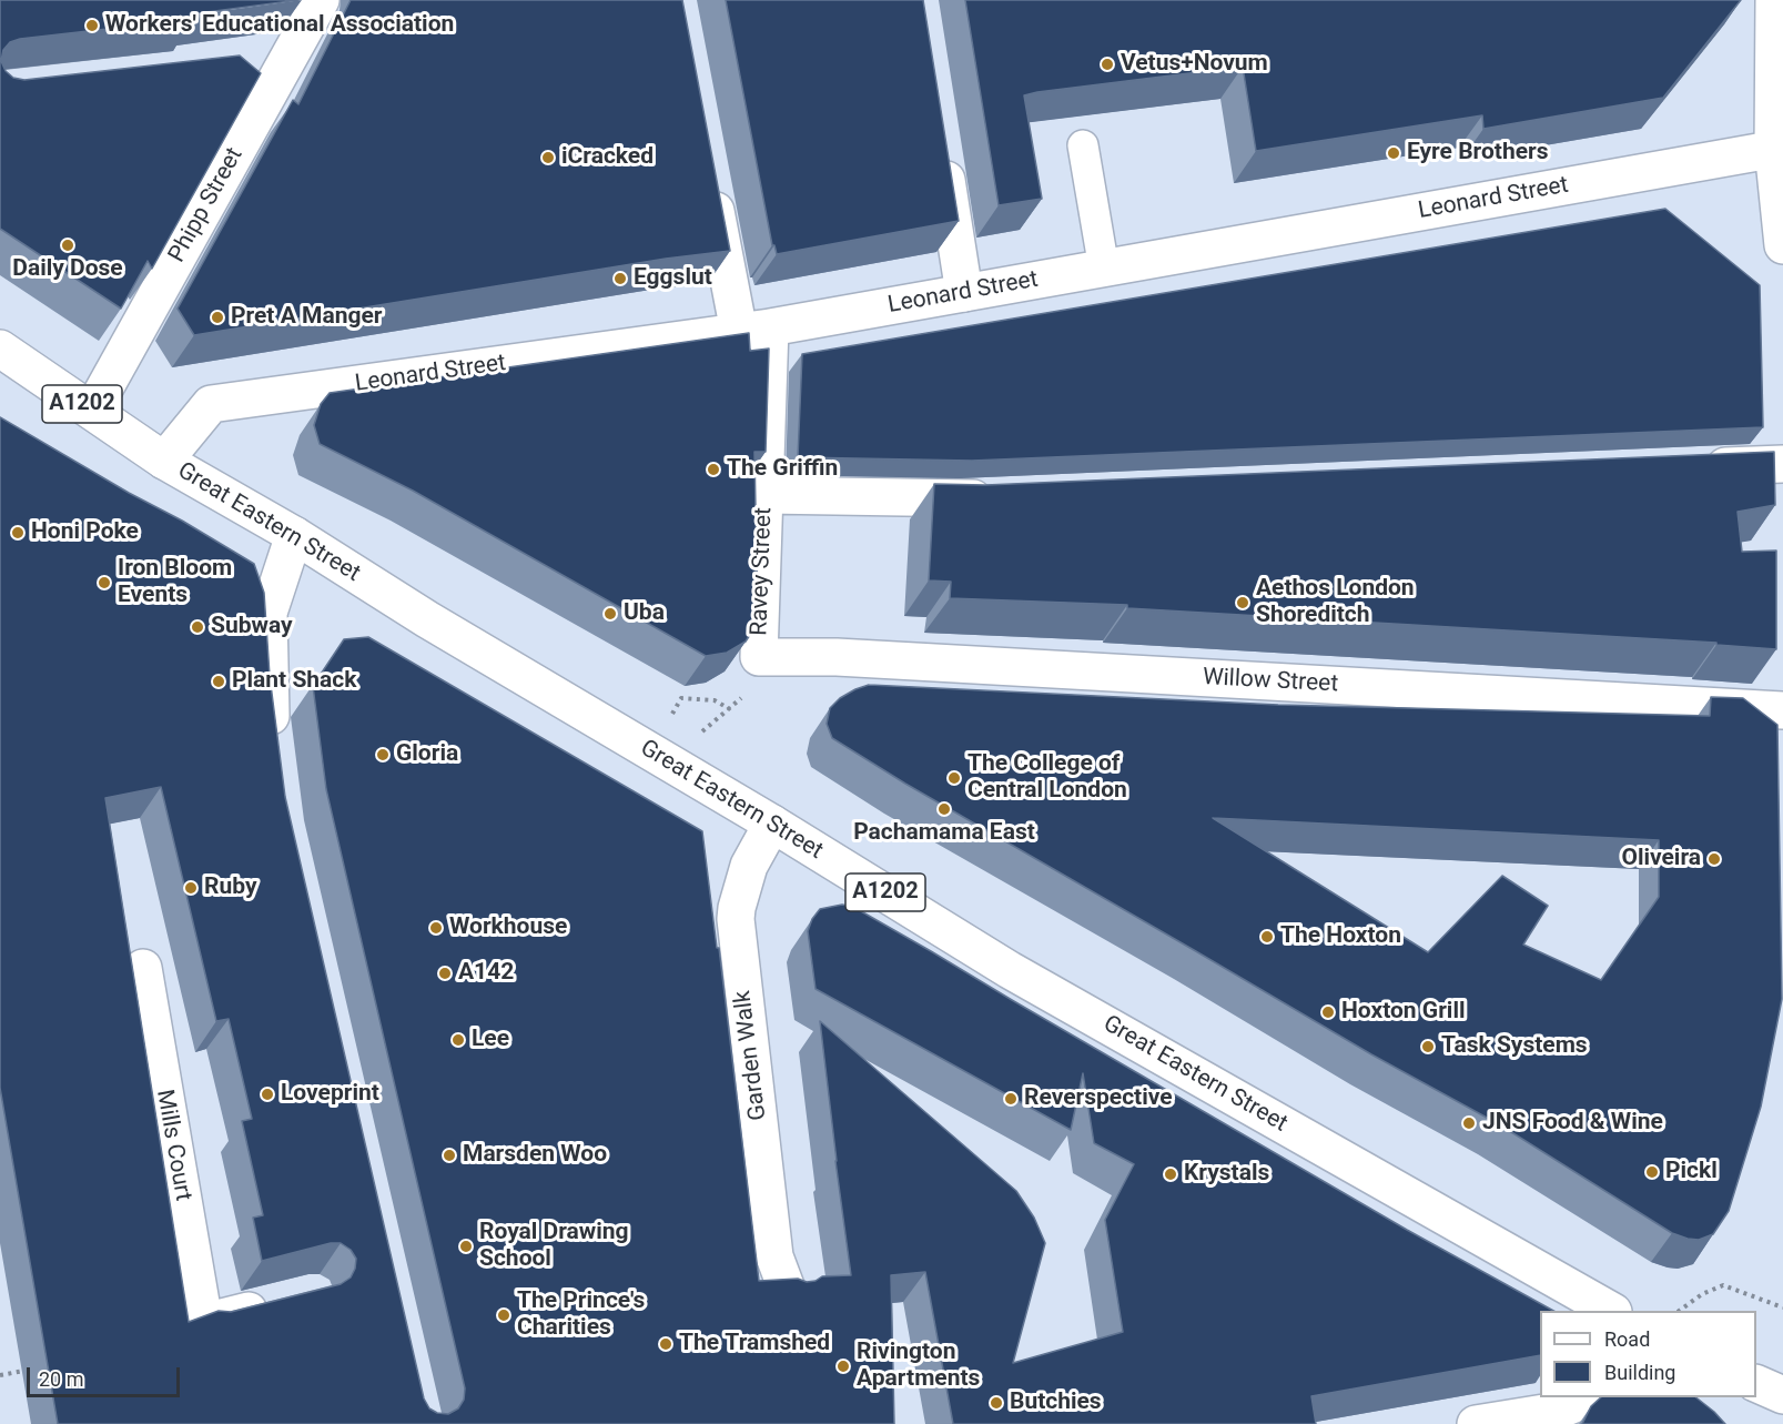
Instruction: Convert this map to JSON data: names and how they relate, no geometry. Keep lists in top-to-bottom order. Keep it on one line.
{"streets":{"main road":["Leonard Street","Phipp Street","A1202","Great Eastern Street","Ravey Street","Willow Street","Garden Walk","Mills Court"]},"crossings":[["Leonard Street","Great Eastern Street"],["Leonard Street","Ravey Street"],["Phipp Street","Great Eastern Street"],["Great Eastern Street","Garden Walk"],["Ravey Street","Willow Street"]],"places":["Workers' Educational Association","Vetus+Novum","Eyre Brothers","iCracked","Daily Dose","Eggslut","Pret A Manger","The Griffin","Honi Poke","Iron Bloom Events","Aethos London Shoreditch","Uba","Subway","Plant Shack","Gloria","The College of Central London","Pachamama East","Oliveira","Ruby","Workhouse","The Hoxton","A142","Hoxton Grill","Lee","Task Systems","Loveprint","Reverspective","JNS Food & Wine","Marsden Woo","Pickl","Krystals","Royal Drawing School","The Prince's Charities","The Tramshed","Rivington Apartments","Butchies"],"legend":["Road","Building"],"scale_bar":"20 m"}
